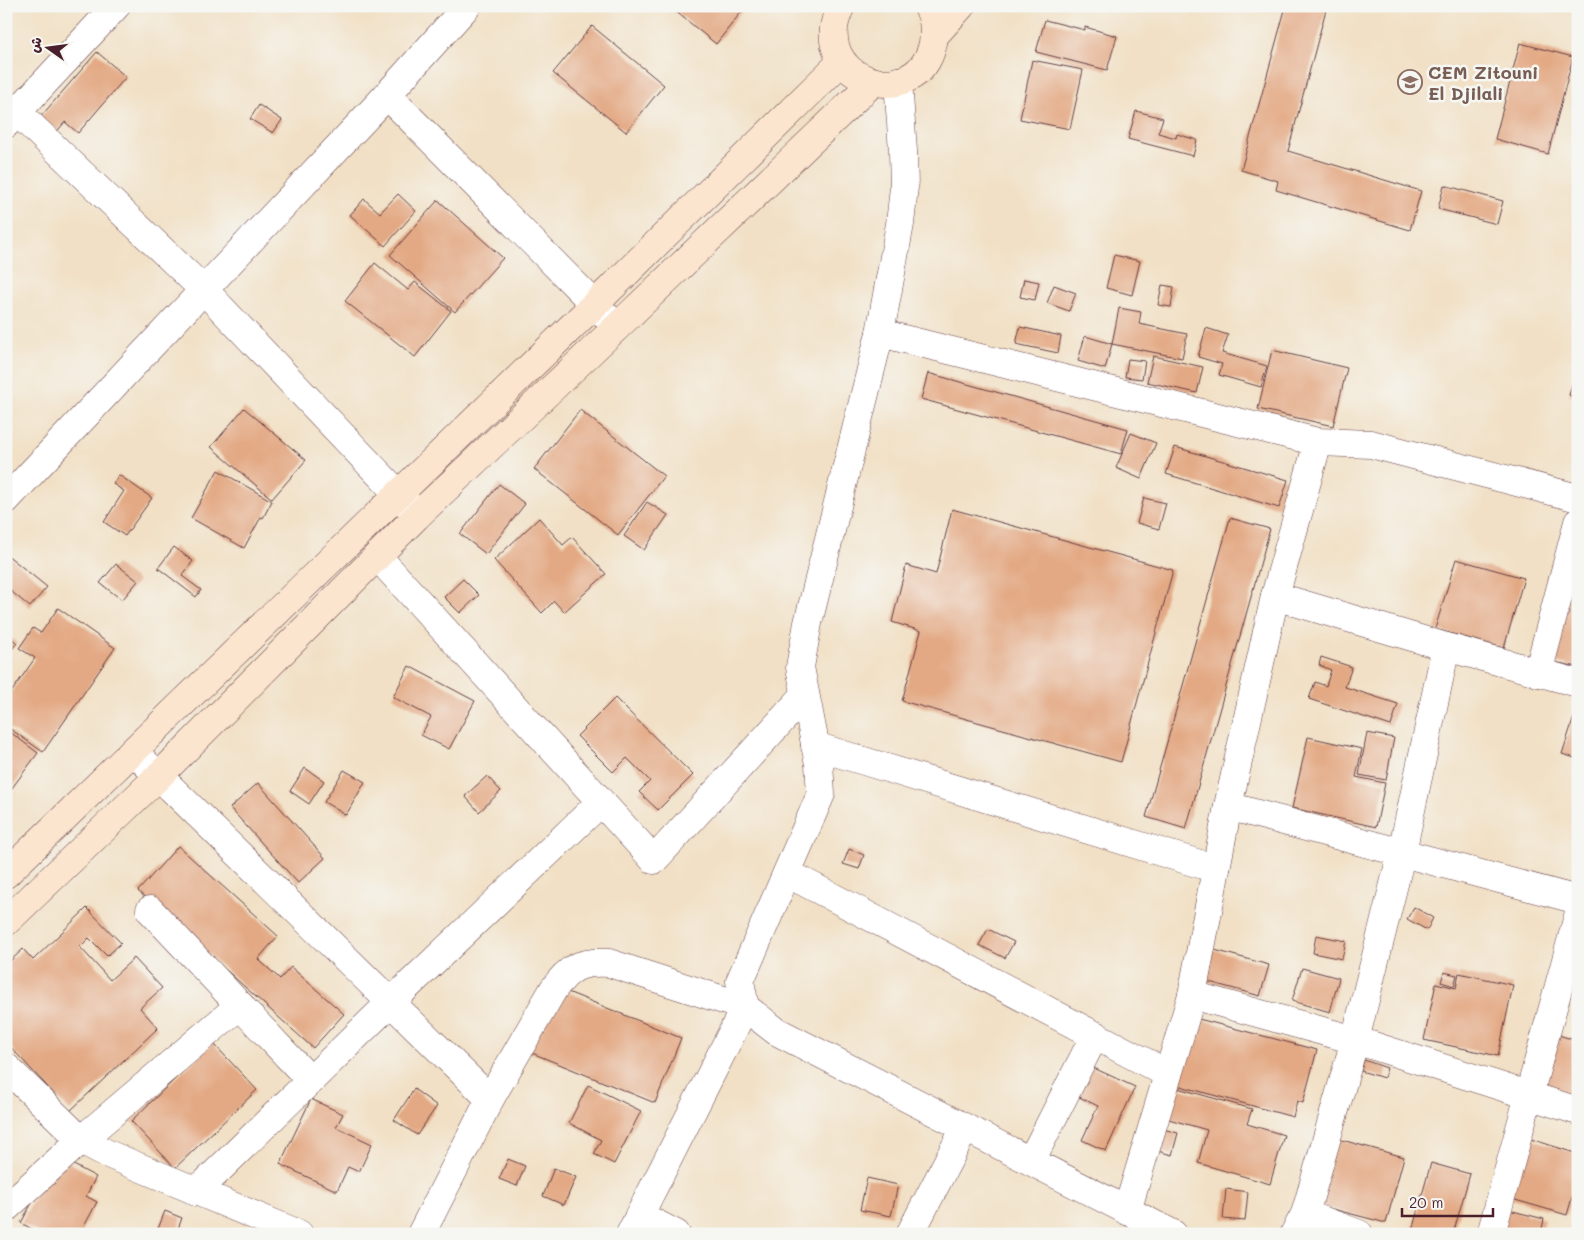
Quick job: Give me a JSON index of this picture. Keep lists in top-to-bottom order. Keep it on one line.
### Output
{"places":{"school or university":["CEM Zitouni El Djilali"]},"scale_bar":"20 m","north":"left"}
